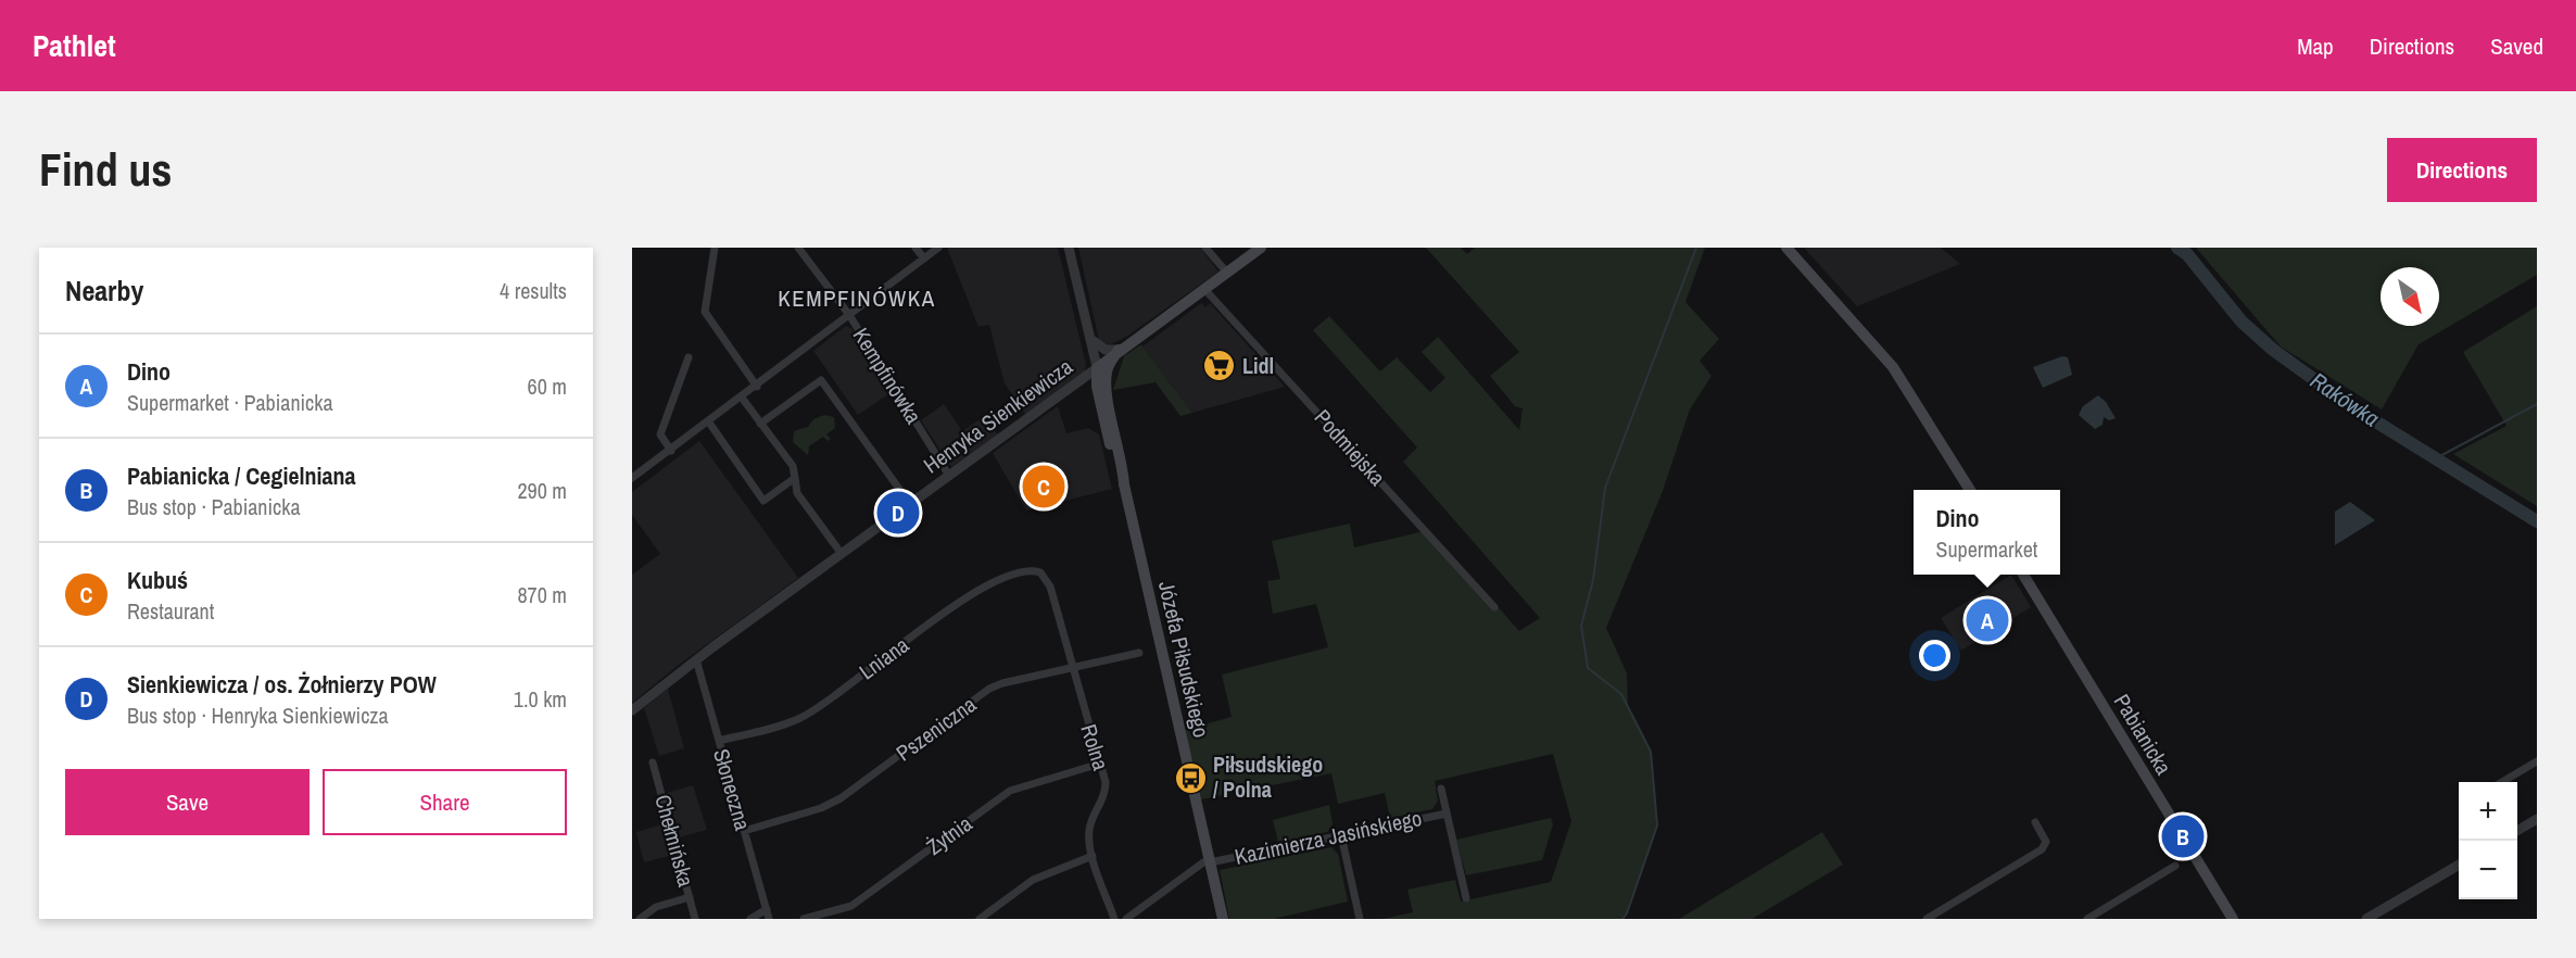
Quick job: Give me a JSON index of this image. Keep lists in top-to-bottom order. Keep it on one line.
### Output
{"streets":{"main road":["Henryka Sienkiewicza","Józefa Piłsudskiego","Pabianicka"],"street":["Kempfinówka","Podmiejska","Lniana","Pszeniczna","Rolna","Słoneczna","Żytnia","Kazimierza Jasińskiego","Chełmińska"]},"crossings":[["Kempfinówka","Henryka Sienkiewicza"],["Henryka Sienkiewicza","Podmiejska"],["Henryka Sienkiewicza","Józefa Piłsudskiego"],["Henryka Sienkiewicza","Słoneczna"],["Lniana","Rolna"],["Lniana","Słoneczna"],["Józefa Piłsudskiego","Kazimierza Jasińskiego"],["Pszeniczna","Rolna"],["Pszeniczna","Słoneczna"],["Rolna","Żytnia"]],"districts":["KEMPFINÓWKA"],"water":["Rakówka"],"places":{"supermarket":["Lidl"],"bus stop":["Piłsudskiego / Polna"]},"north":"bottom right","page":{"header":"Pathlet","nav":["Map","Directions","Saved"],"buttons":["Directions",["Save","Share"]],"title":"Find us","heading":["Nearby","4 results"],"list":[{"mark":"A","name":"Dino","note":"Supermarket · Pabianicka","value":"60 m"},{"mark":"B","name":"Pabianicka / Cegielniana","note":"Bus stop · Pabianicka","value":"290 m"},{"mark":"C","name":"Kubuś","note":"Restaurant","value":"870 m"},{"mark":"D","name":"Sienkiewicza / os. Żołnierzy POW","note":"Bus stop · Henryka Sienkiewicza","value":"1.0 km"}],"pins":["C","D","A","B"],"popup":["Dino","Supermarket"],"map_buttons":["+","−"]}}
